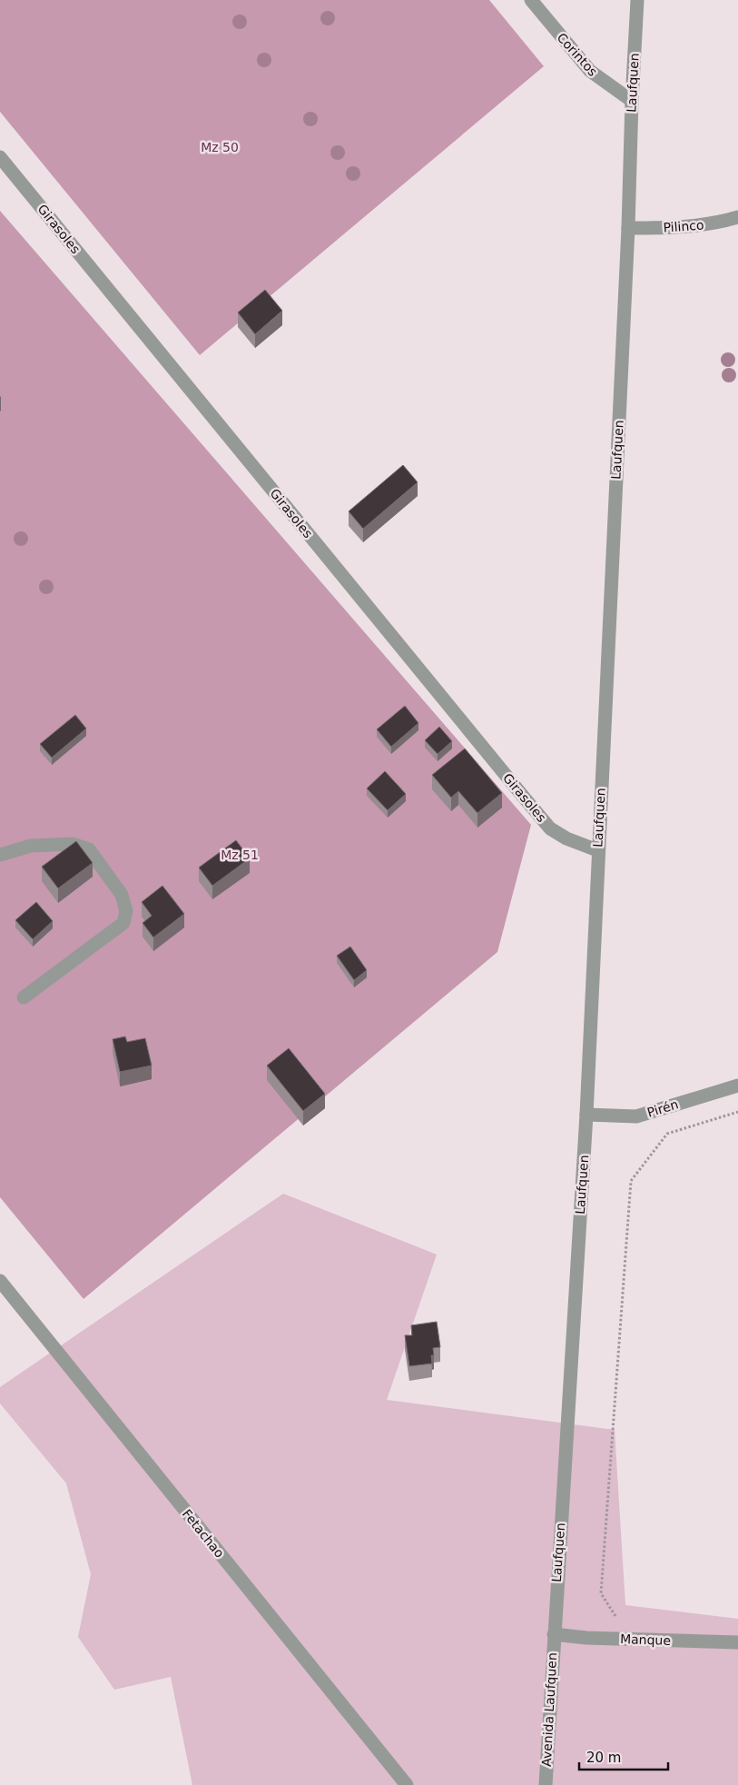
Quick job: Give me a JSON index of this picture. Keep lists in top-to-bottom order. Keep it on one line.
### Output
{"streets":{"street":["Corintos","Laufquen","Pilinco","Girasoles","Pirén","Fetachao","Manque","Avenida Laufquen"]},"crossings":[["Corintos","Laufquen"],["Laufquen","Pilinco"],["Laufquen","Girasoles"],["Laufquen","Pirén"],["Laufquen","Manque"],["Laufquen","Avenida Laufquen"],["Manque","Avenida Laufquen"]],"parks":["Mz 50","Mz 51"],"scale_bar":"20 m"}
